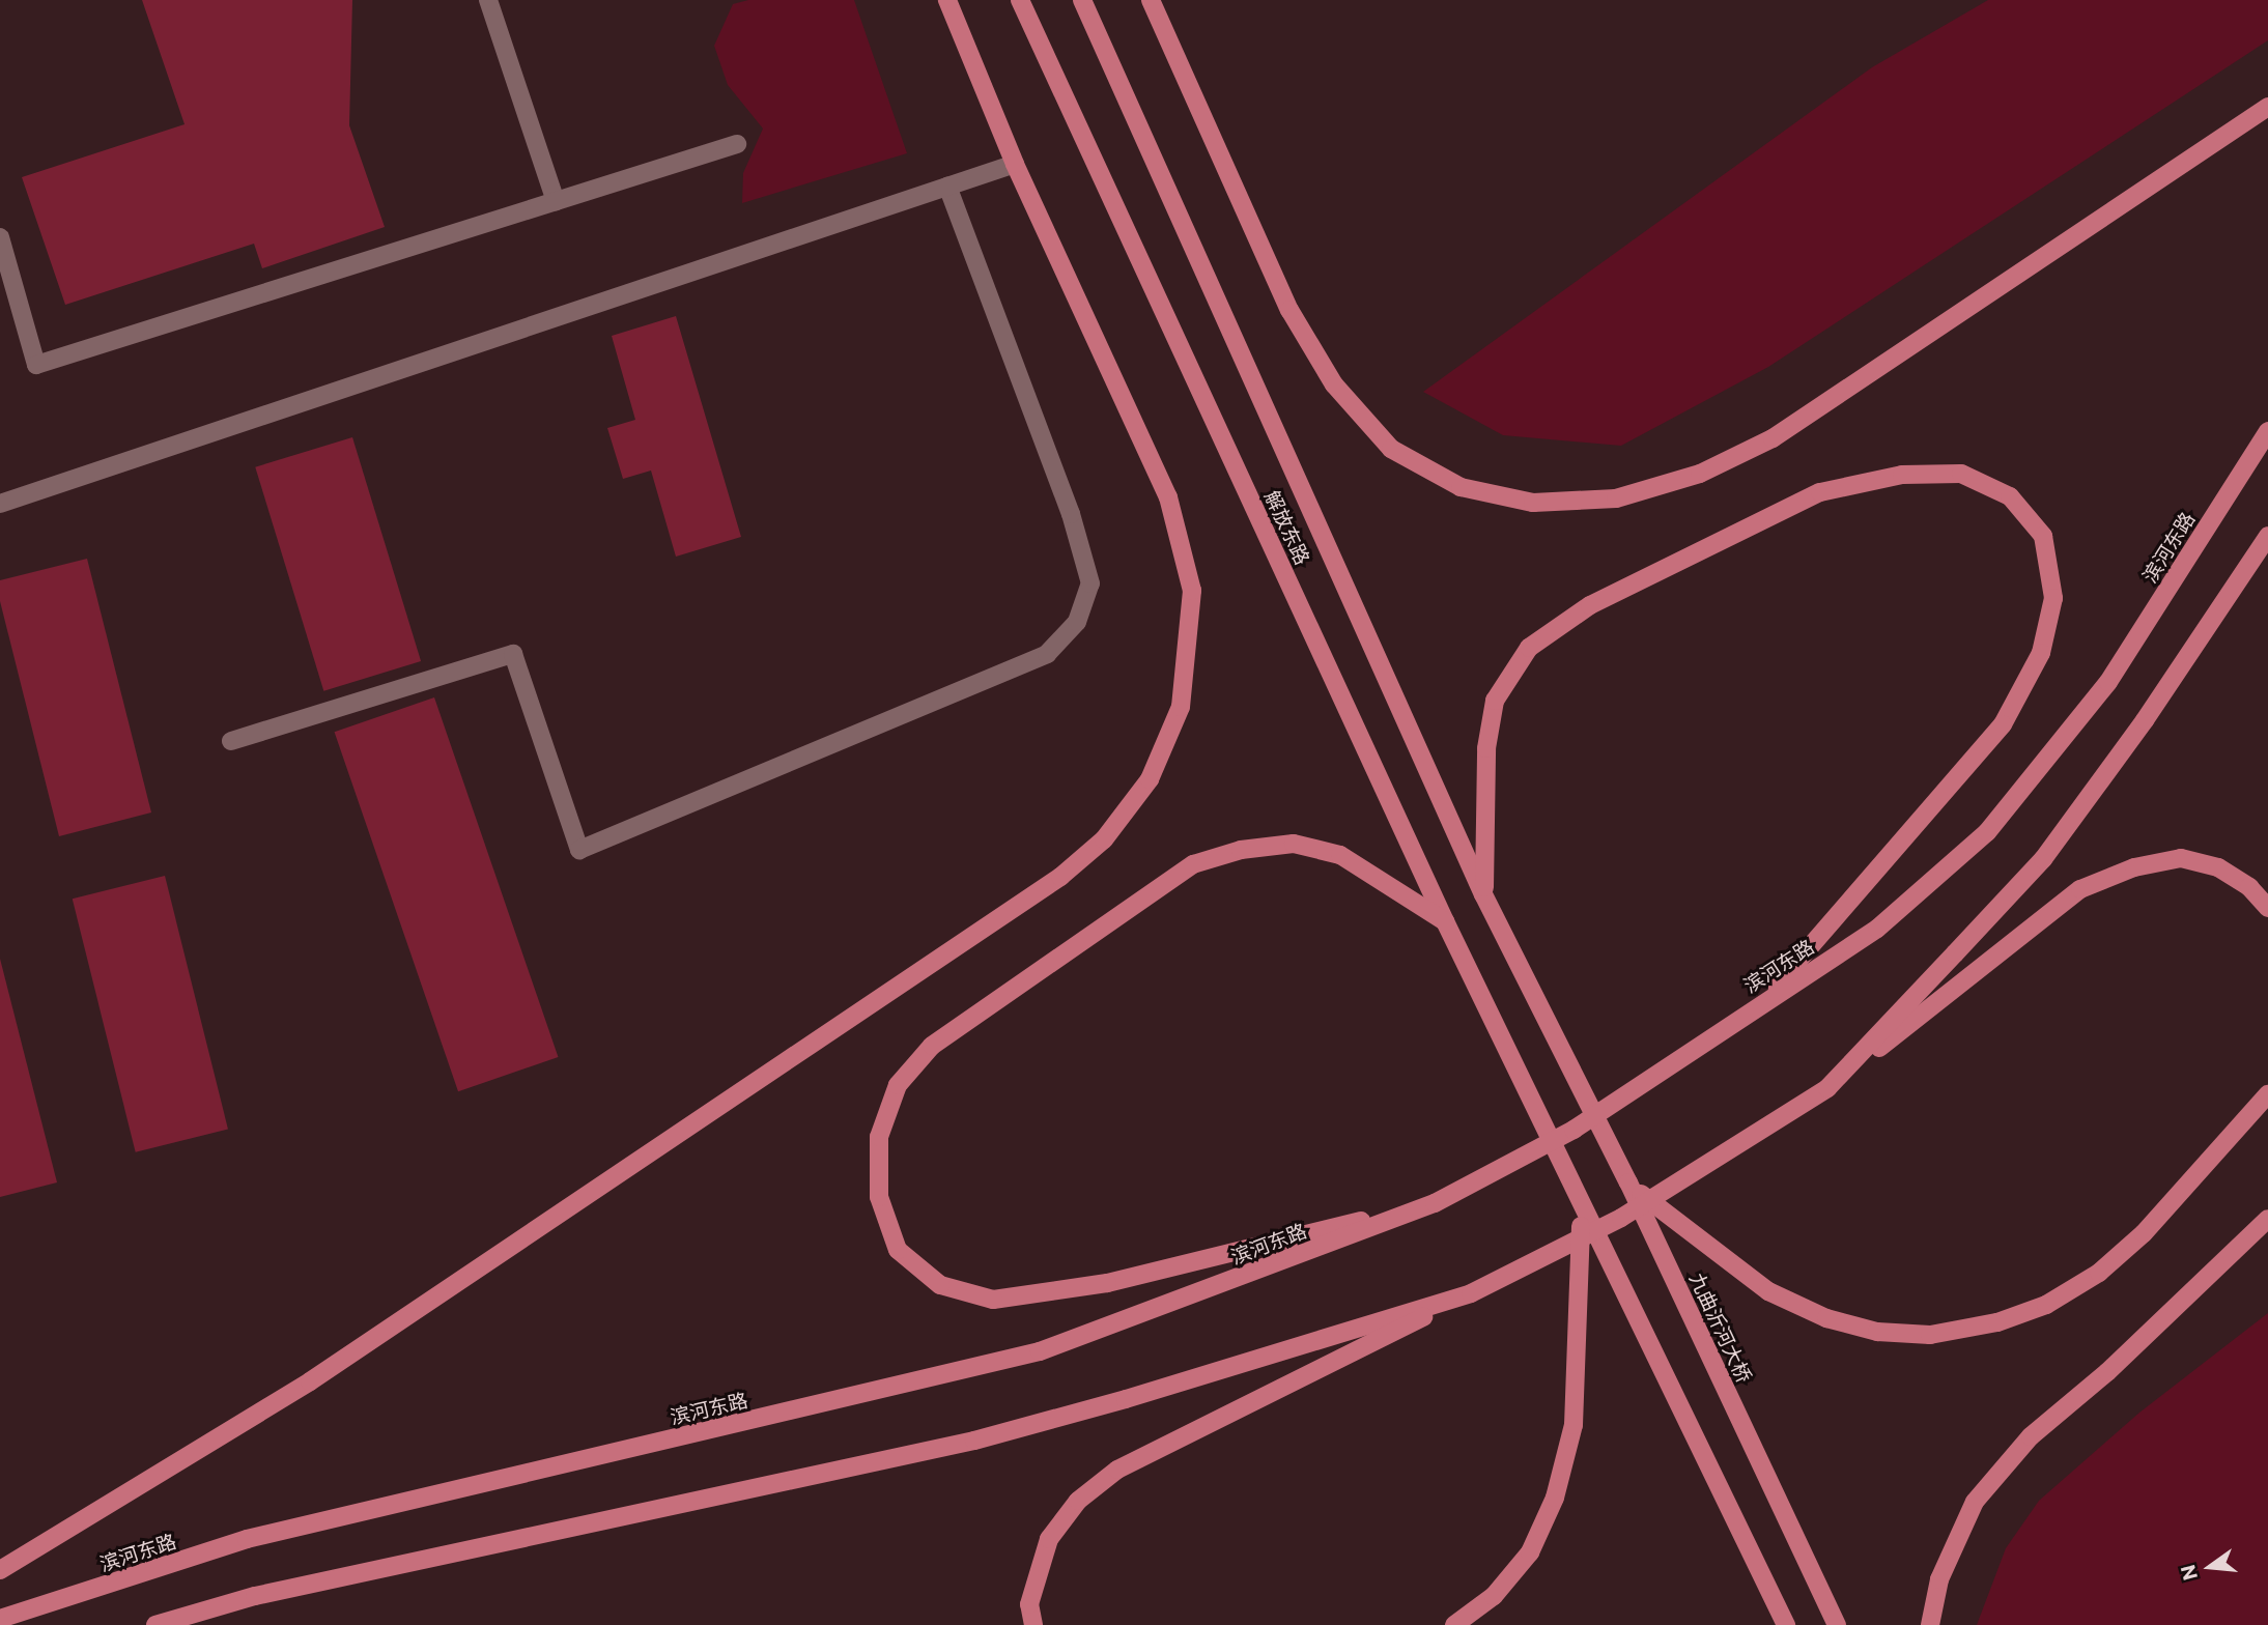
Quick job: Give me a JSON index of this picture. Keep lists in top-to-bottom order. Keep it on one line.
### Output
{"streets":{"main road":["解放东路","滨河东路","九曲沂河大桥"]},"crossings":[["解放东路","九曲沂河大桥"]],"north":"left"}
